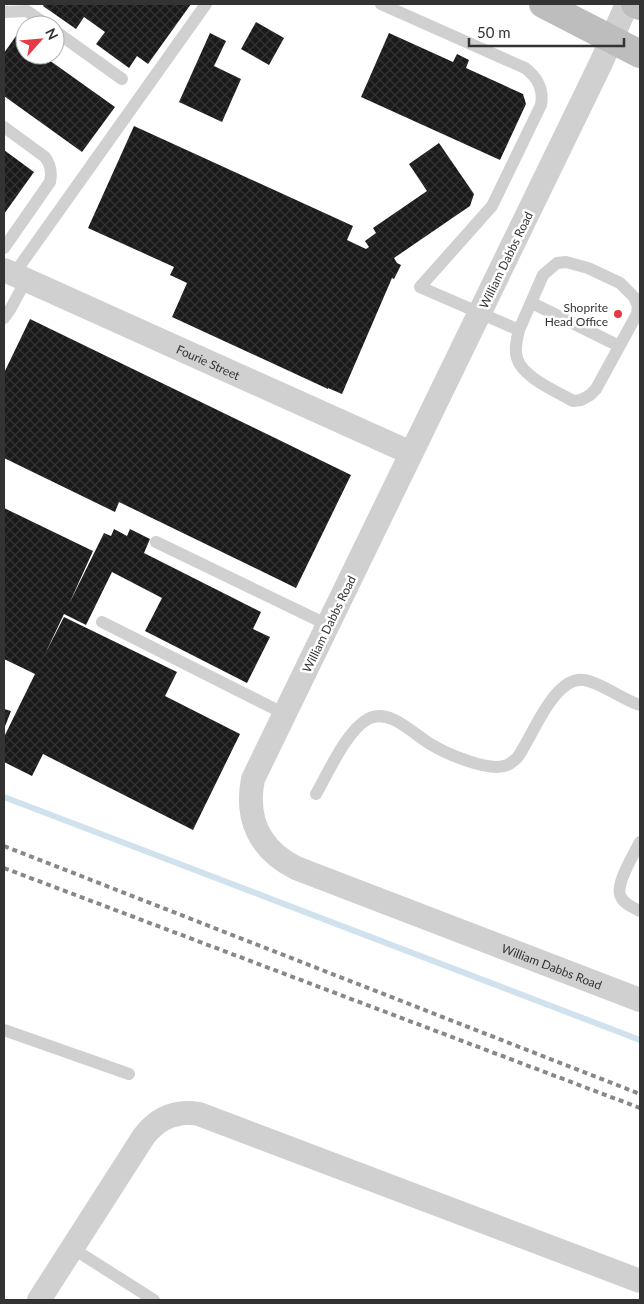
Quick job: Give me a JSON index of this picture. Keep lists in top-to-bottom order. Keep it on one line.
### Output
{"streets":{"street":["William Dabbs Road","Fourie Street"]},"crossings":[["William Dabbs Road","Fourie Street"]],"places":["Shoprite Head Office"],"scale_bar":"50 m","north":"top right"}
